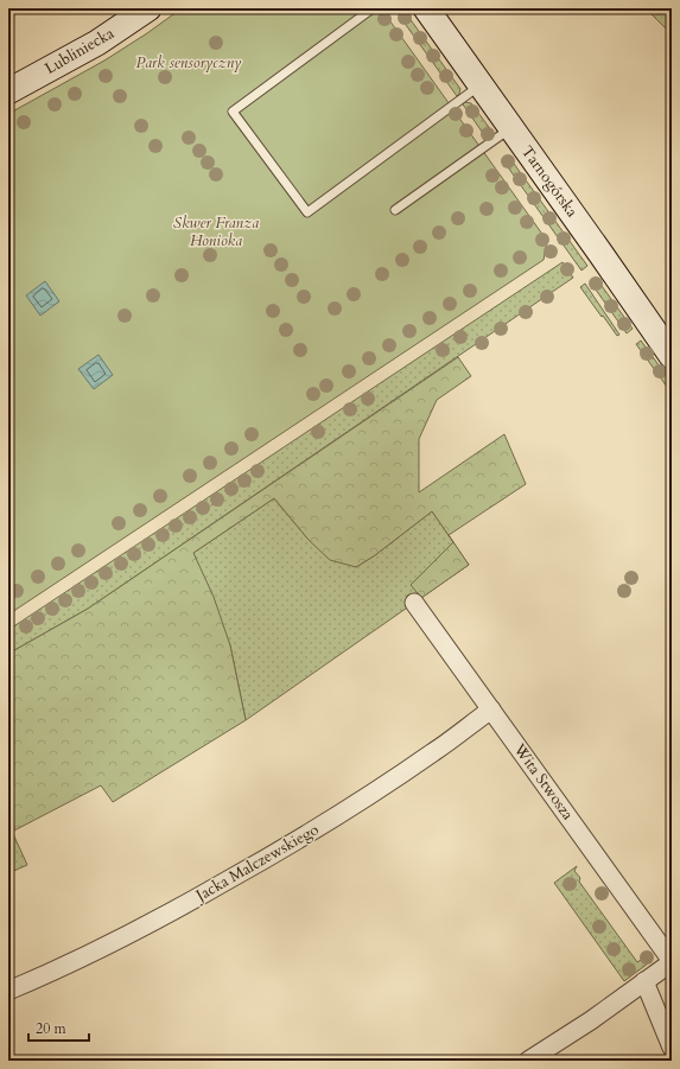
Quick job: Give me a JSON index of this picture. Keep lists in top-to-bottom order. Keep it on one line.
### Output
{"streets":{"main road":["Lubliniecka","Tarnogórska"],"street":["Wita Stwosza","Jacka Malczewskiego"]},"crossings":[["Wita Stwosza","Jacka Malczewskiego"]],"parks":["Park sensoryczny","Skwer Franza Honioka"],"scale_bar":"20 m"}
